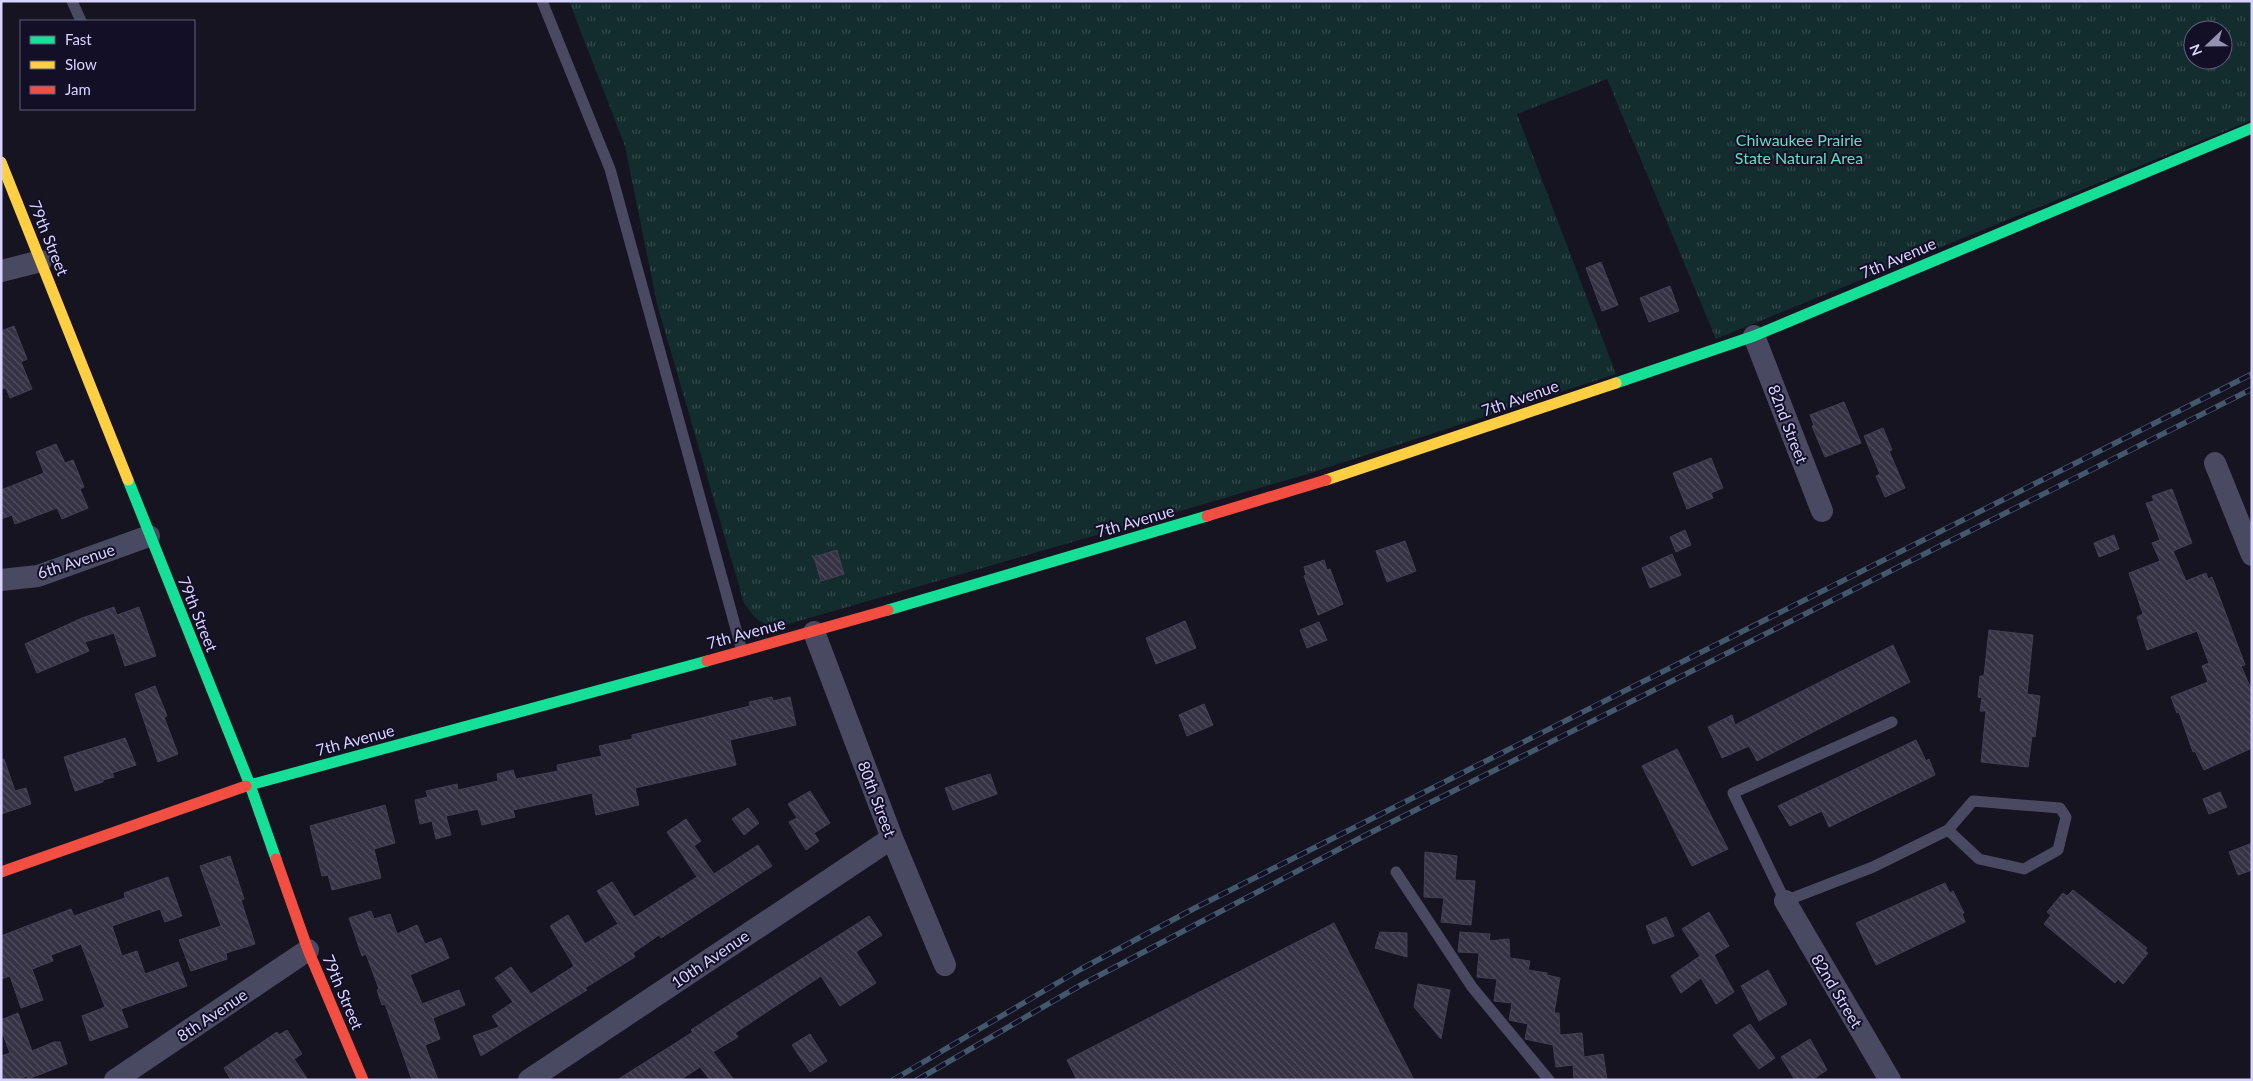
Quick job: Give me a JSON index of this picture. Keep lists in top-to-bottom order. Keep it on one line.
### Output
{"streets":{"street":["79th Street","7th Avenue","82nd Street","6th Avenue","80th Street","10th Avenue","8th Avenue"]},"crossings":[["79th Street","7th Avenue"],["79th Street","6th Avenue"],["79th Street","8th Avenue"],["7th Avenue","82nd Street"],["7th Avenue","80th Street"],["80th Street","10th Avenue"]],"parks":["Chiwaukee Prairie State Natural Area"],"legend":["Fast","Slow","Jam"],"north":"left"}
